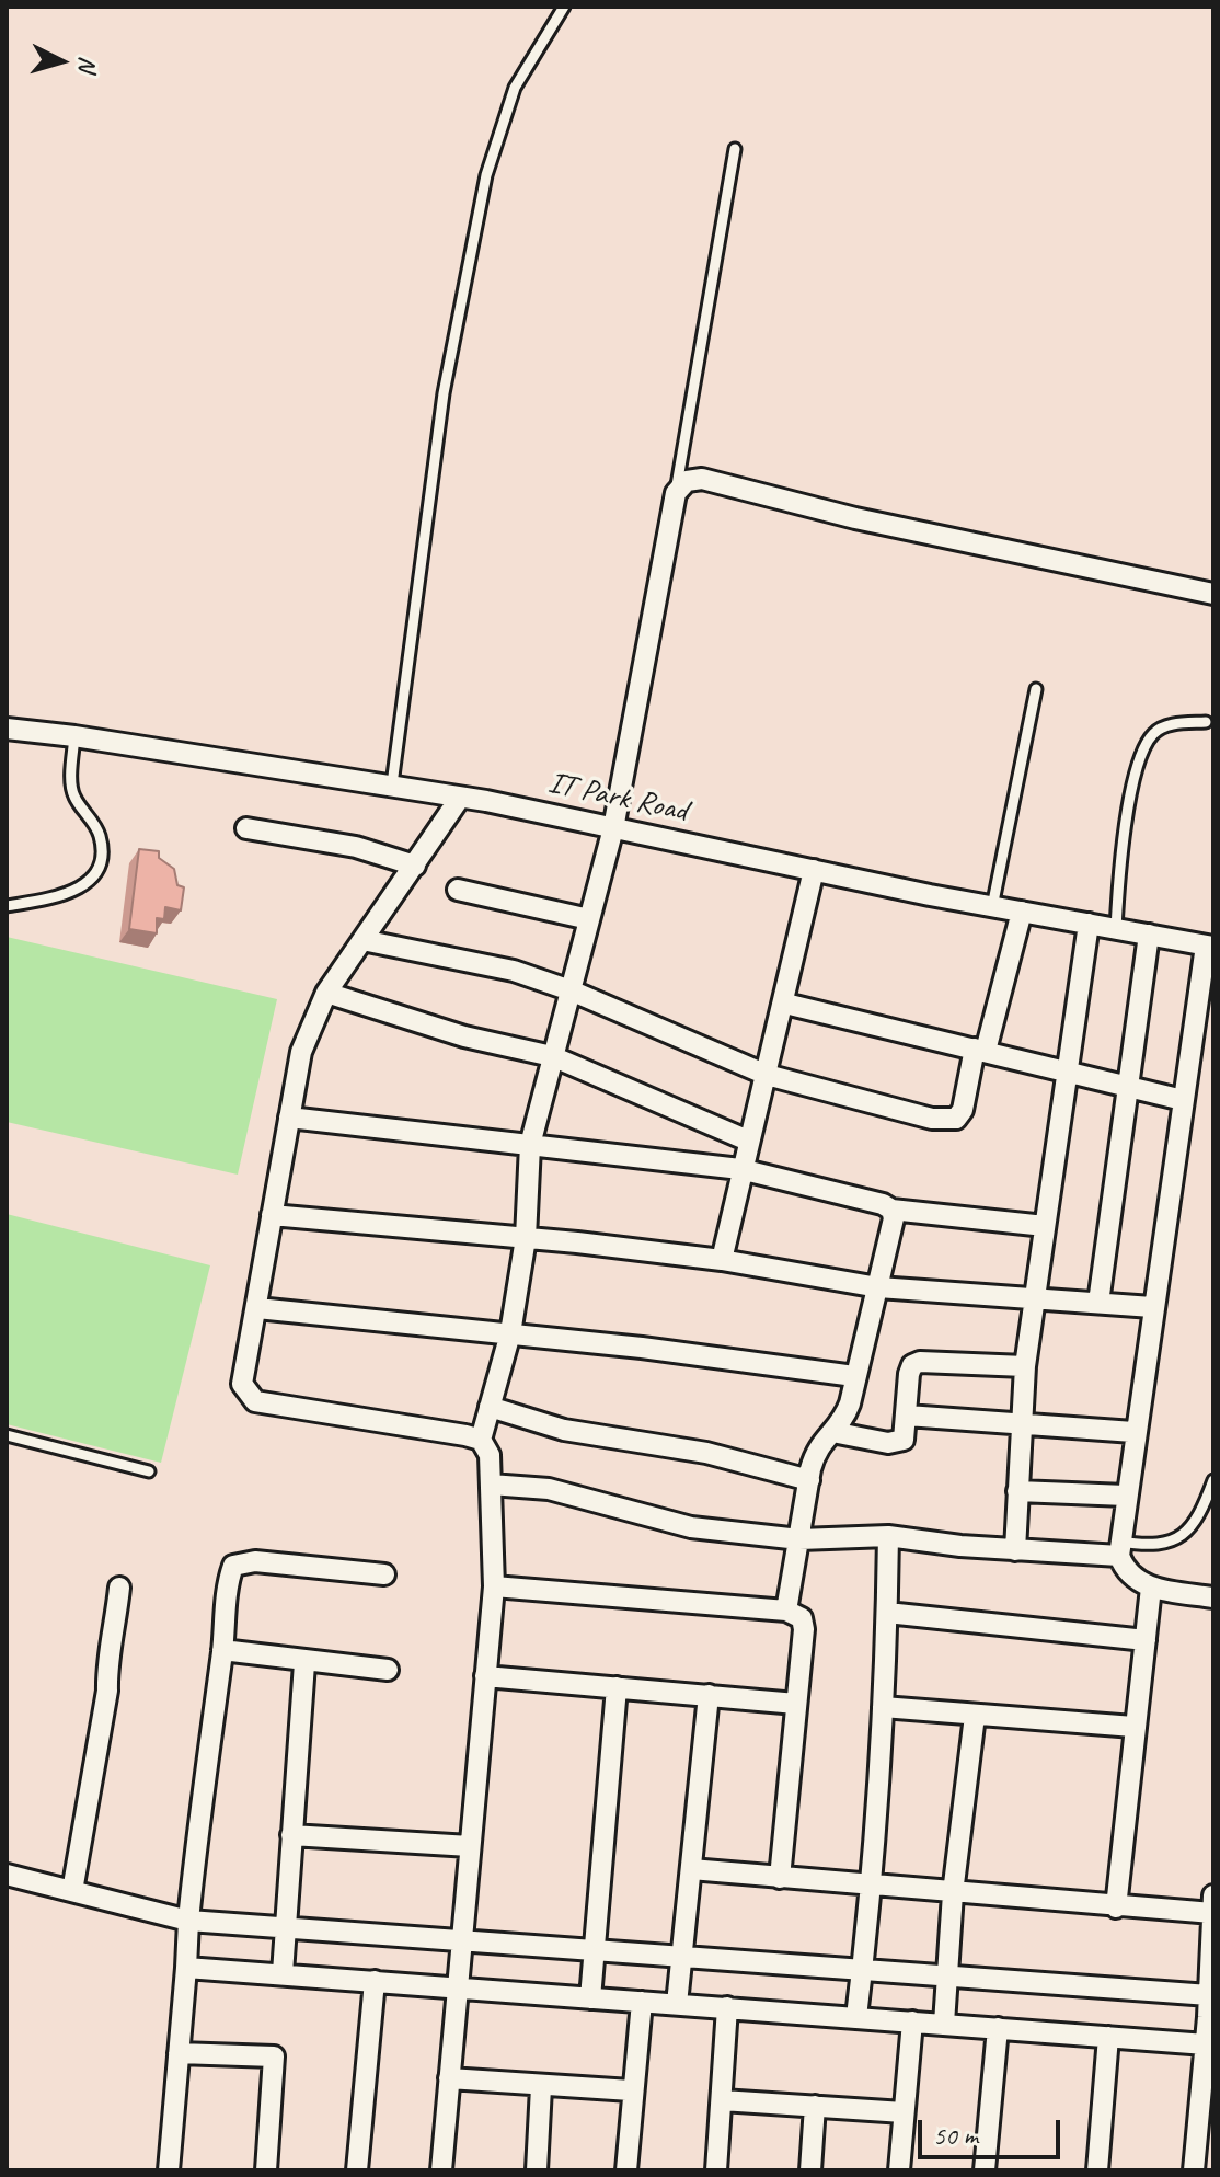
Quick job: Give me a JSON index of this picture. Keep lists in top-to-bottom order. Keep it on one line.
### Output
{"streets":{"street":["IT Park Road"]},"scale_bar":"50 m","north":"right"}
